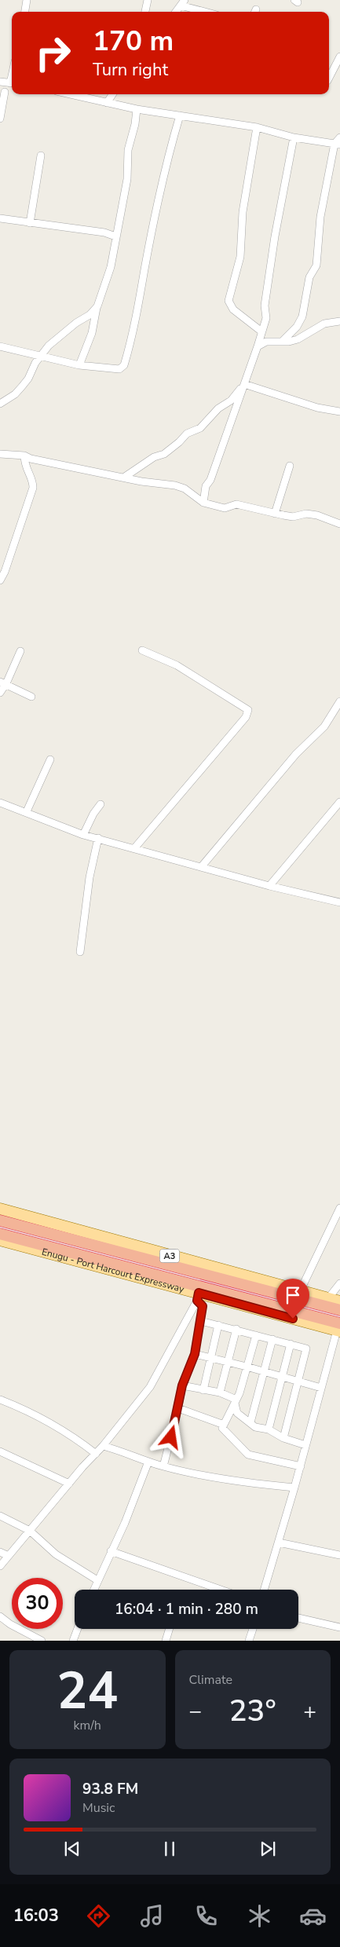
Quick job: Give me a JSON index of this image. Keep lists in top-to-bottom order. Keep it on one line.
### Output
{"streets":{"highway":["A3","Enugu - Port Harcourt Expressway"]},"page":{"turn":["170 m","Turn right"],"limit":"30","trip":"16:04 · 1 min · 280 m","tile":[["24","km/h"],"Climate"],"heat":["−","23°","+"],"song":["93.8 FM","Music"],"tabs":"16:03"}}
